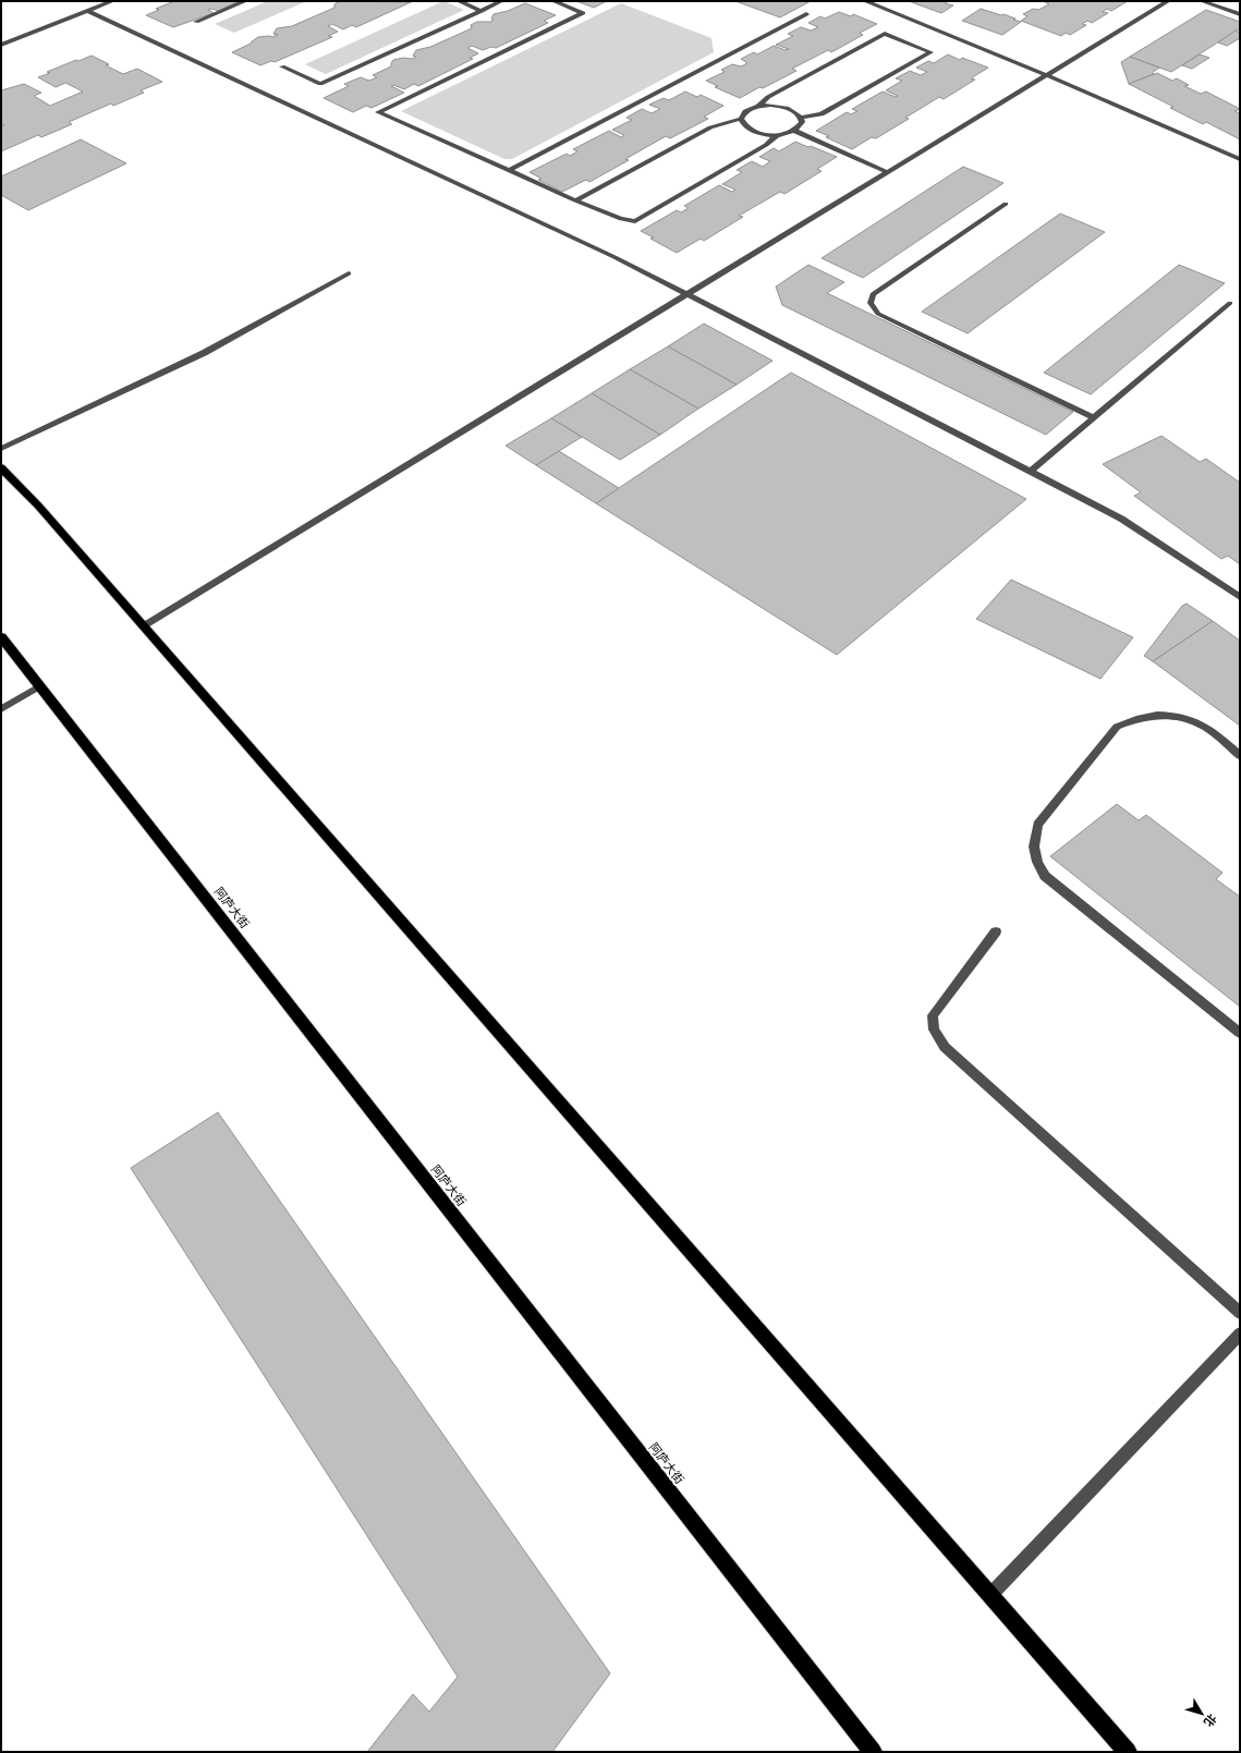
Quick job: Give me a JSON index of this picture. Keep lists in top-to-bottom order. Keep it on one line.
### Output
{"streets":{"highway":["阿庐大街"]},"north":"bottom right"}
